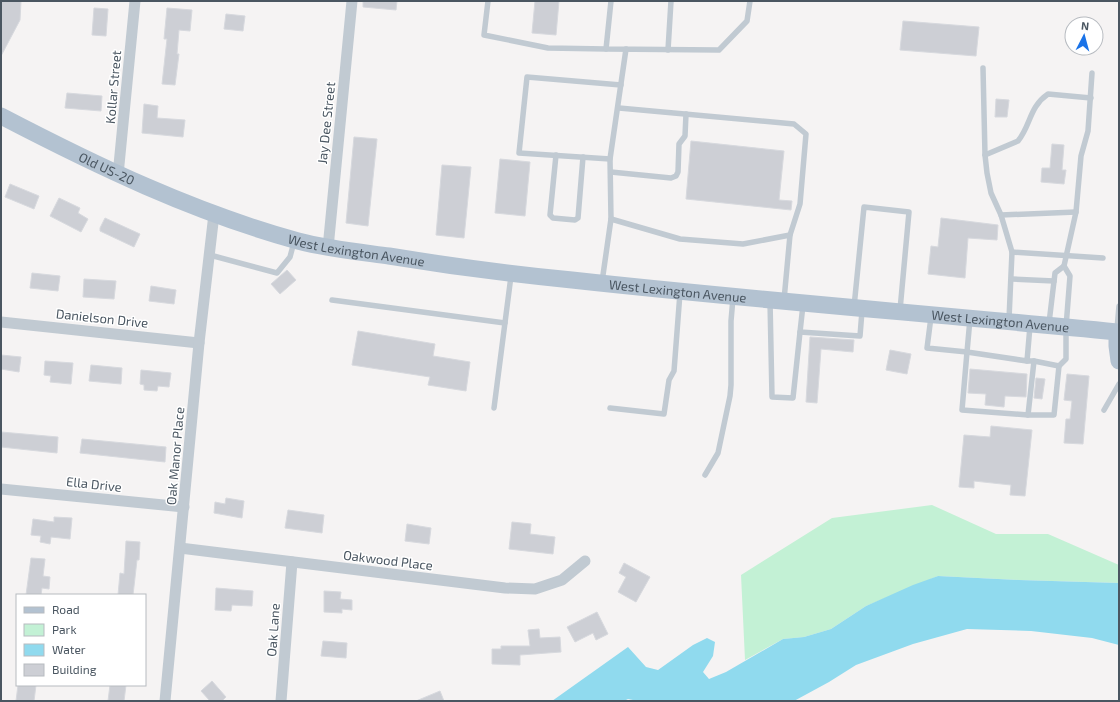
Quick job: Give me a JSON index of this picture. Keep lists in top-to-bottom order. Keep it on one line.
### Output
{"streets":{"main road":["Old US-20","West Lexington Avenue"],"street":["Kollar Street","Jay Dee Street","Danielson Drive","Oak Manor Place","Ella Drive","Oakwood Place","Oak Lane"]},"crossings":[["Kollar Street","Old US-20"],["Jay Dee Street","West Lexington Avenue"],["Old US-20","West Lexington Avenue"],["Old US-20","Oak Manor Place"],["West Lexington Avenue","Oak Manor Place"],["Danielson Drive","Oak Manor Place"],["Oak Manor Place","Ella Drive"],["Oak Manor Place","Oakwood Place"],["Oakwood Place","Oak Lane"]],"legend":["Road","Park","Water","Building"],"north":"top"}
